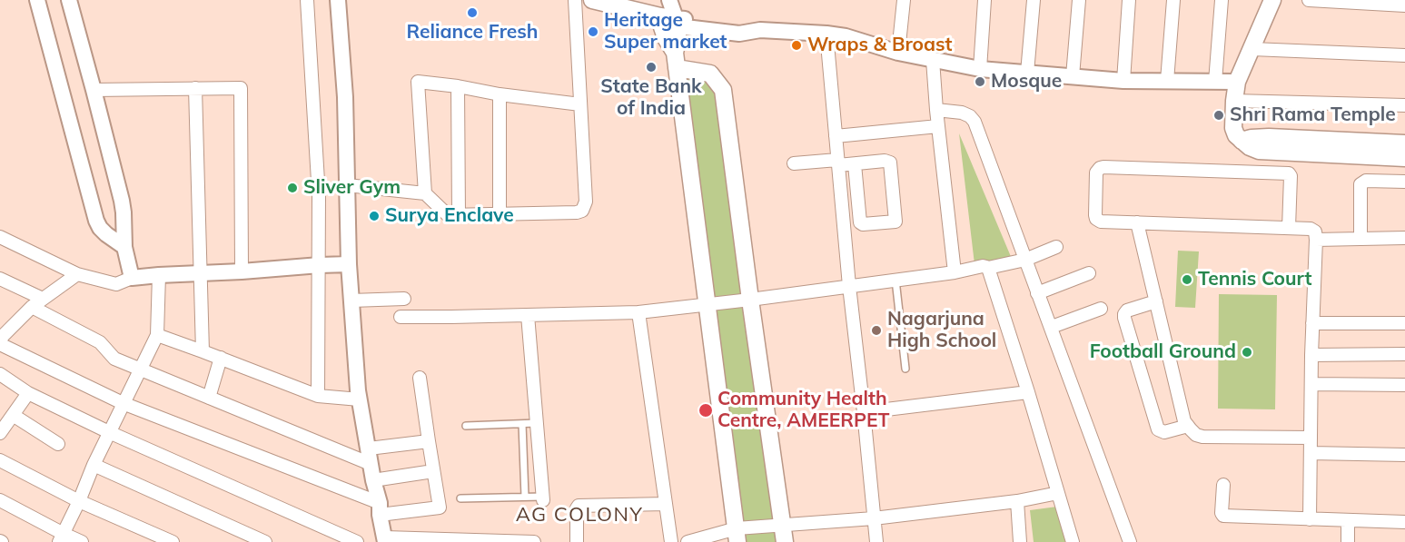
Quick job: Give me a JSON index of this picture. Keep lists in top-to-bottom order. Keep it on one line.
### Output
{"districts":["AG COLONY"],"places":["Reliance Fresh","Heritage Super market","Wraps & Broast","State Bank of India","Mosque","Shri Rama Temple","Sliver Gym","Surya Enclave","Tennis Court","Nagarjuna High School","Football Ground","Community Health Centre, AMEERPET"]}
